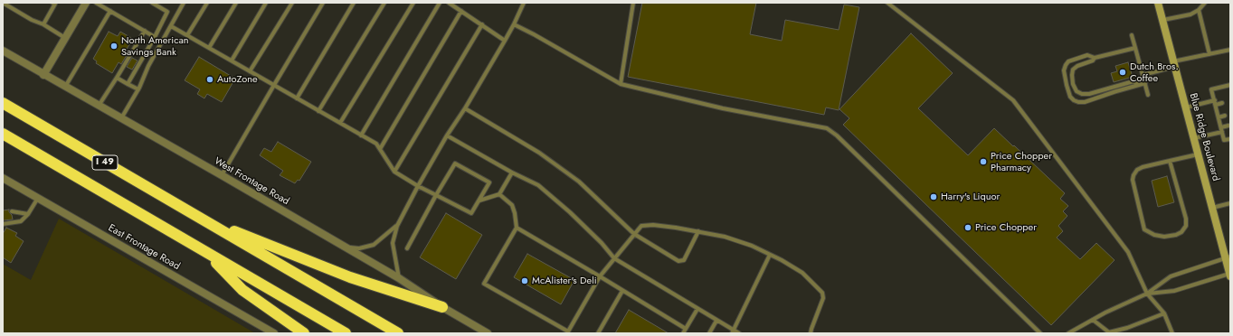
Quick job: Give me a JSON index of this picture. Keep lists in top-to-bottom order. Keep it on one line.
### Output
{"streets":{"highway":["I 49"],"main road":["Blue Ridge Boulevard"],"street":["West Frontage Road","East Frontage Road"]},"places":["North American Savings Bank","Dutch Bros. Coffee","AutoZone","Price Chopper Pharmacy","Harry's Liquor","Price Chopper","McAlister's Deli"]}
